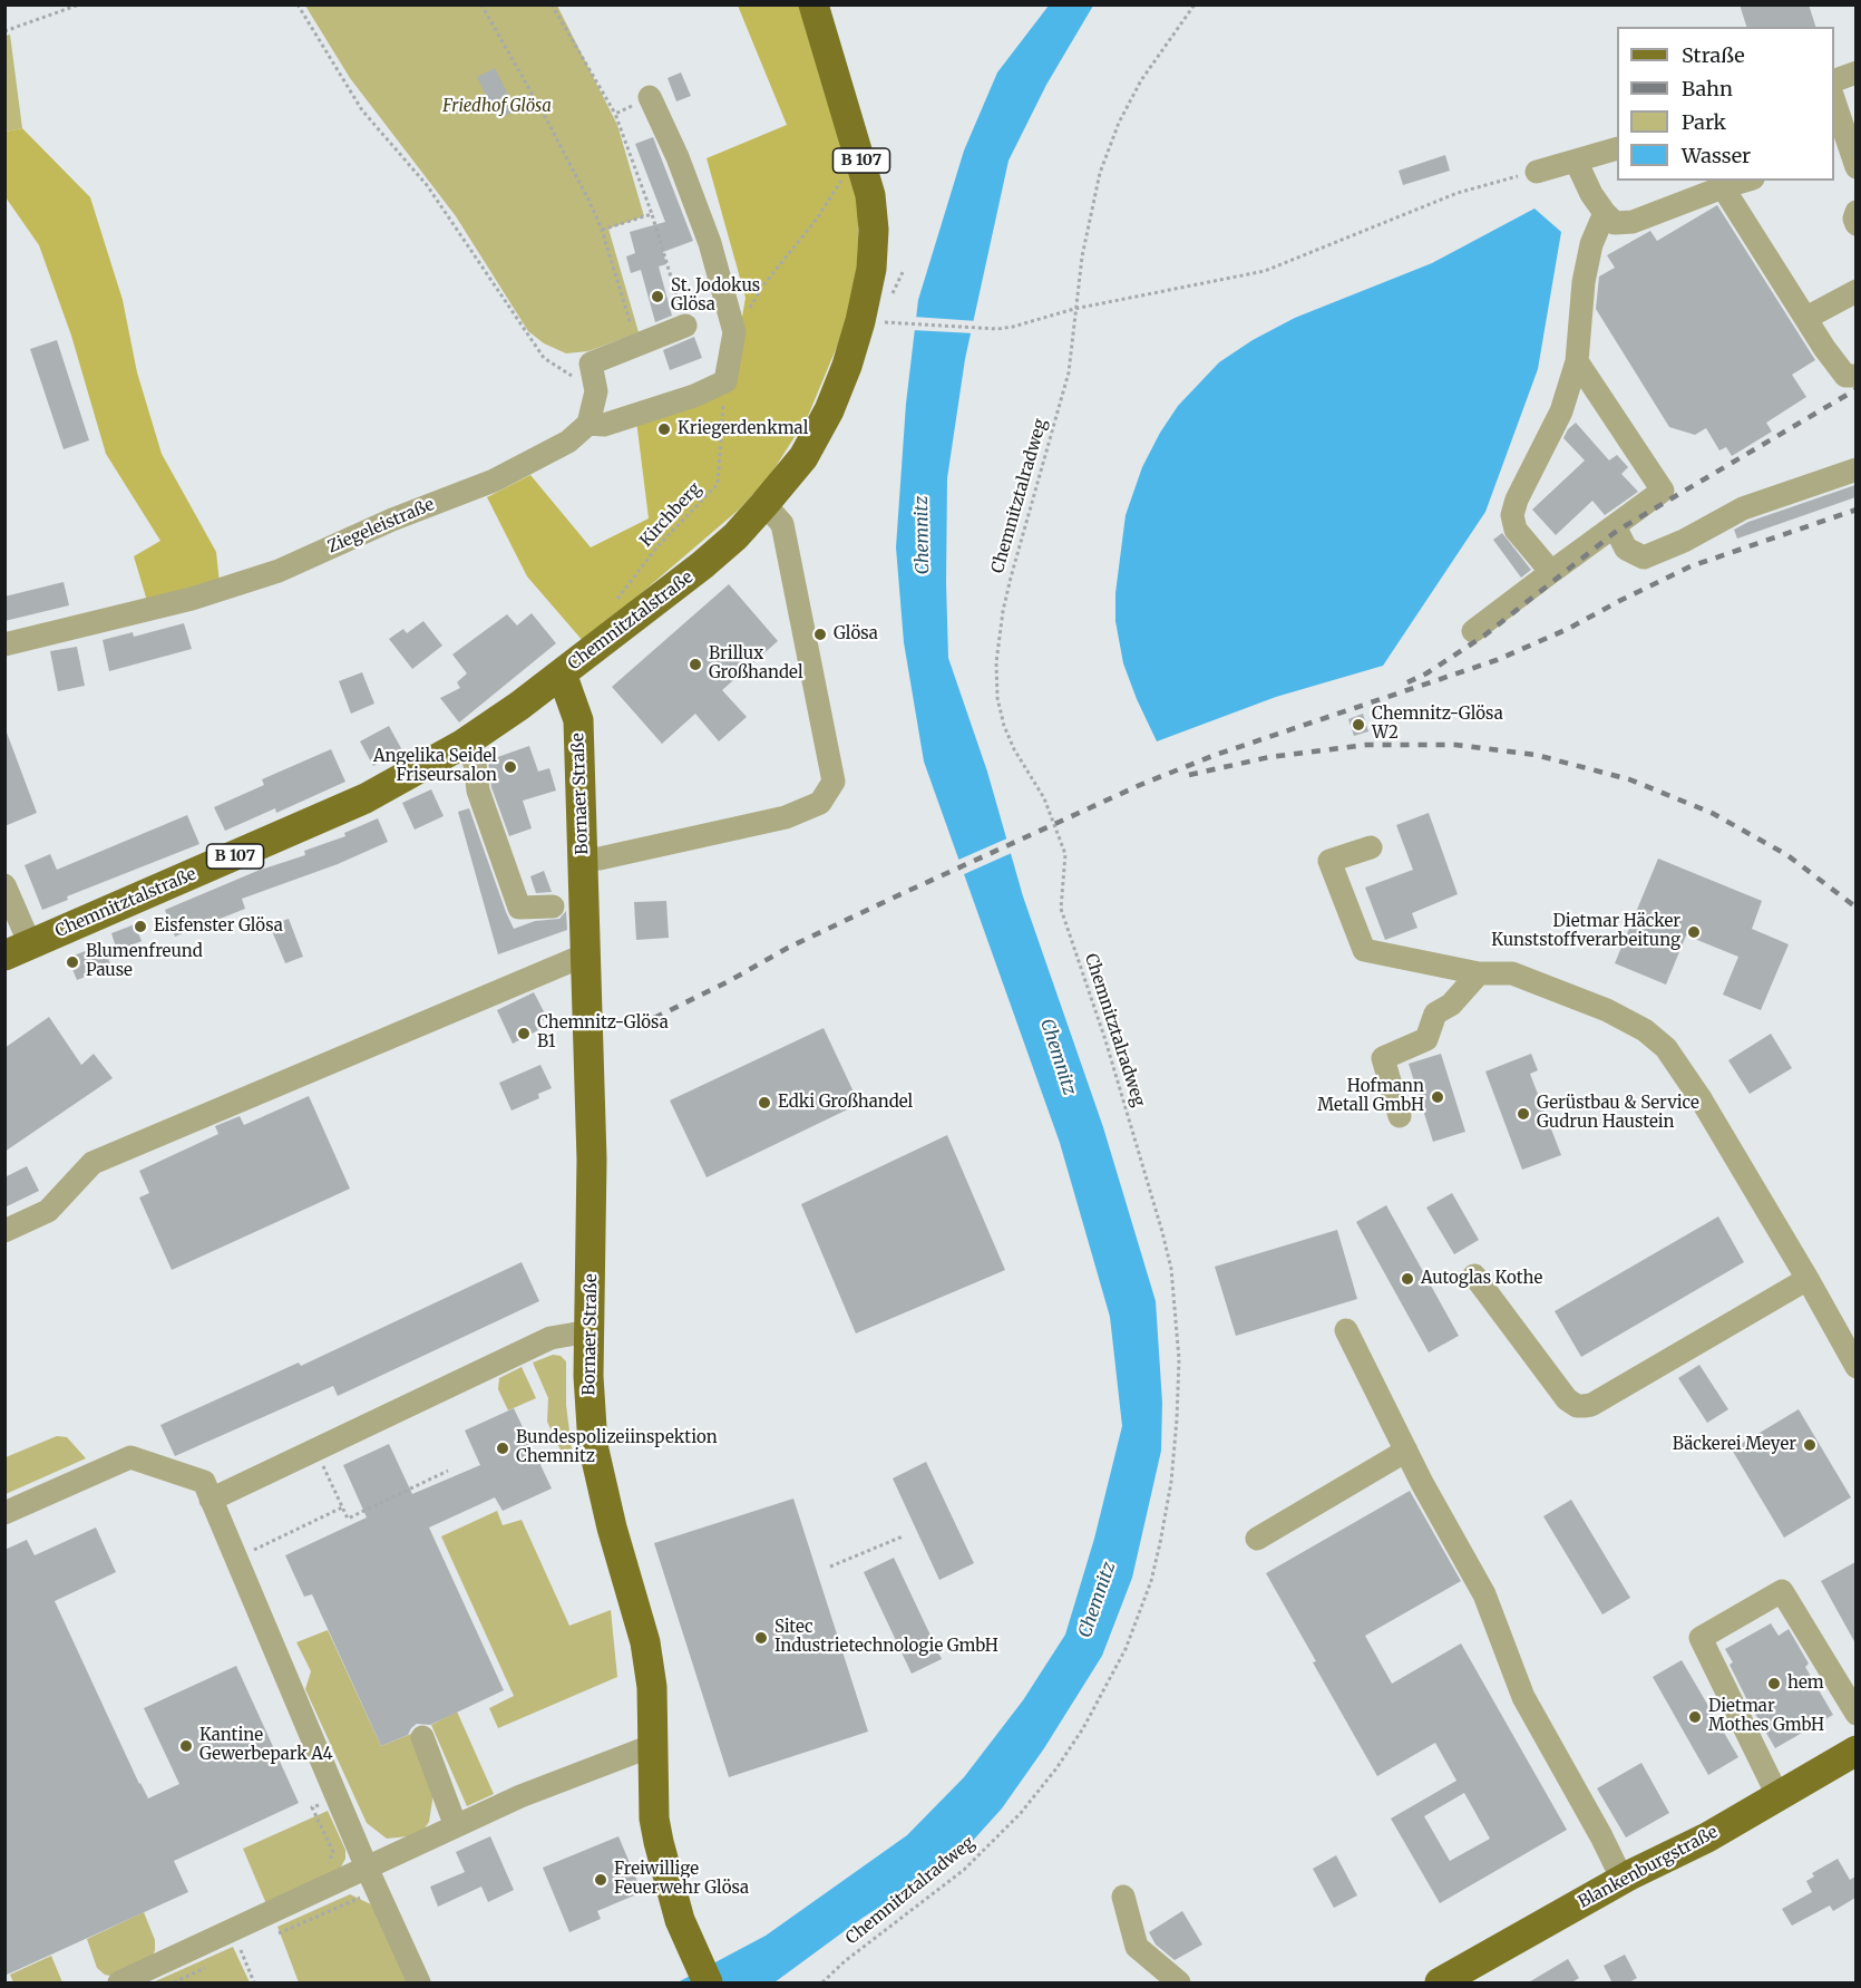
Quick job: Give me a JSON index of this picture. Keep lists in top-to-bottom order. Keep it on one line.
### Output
{"streets":{"main road":["B 107","Chemnitztalstraße","Bornaer Straße","Blankenburgstraße"],"street":["Ziegeleistraße"],"path":["Chemnitztalradweg","Kirchberg"]},"crossings":[["Chemnitztalstraße","Bornaer Straße"]],"water":["Chemnitz"],"parks":["Friedhof Glösa"],"places":["St. Jodokus Glösa","Kriegerdenkmal","Glösa","Brillux Großhandel","Chemnitz-Glösa W2","Angelika Seidel Friseursalon","Eisfenster Glösa","Dietmar Häcker Kunststoffverarbeitung","Blumenfreund Pause","Chemnitz-Glösa B1","Hofmann Metall GmbH","Edki Großhandel","Gerüstbau & Service Gudrun Haustein","Autoglas Kothe","Bäckerei Meyer","Bundespolizeiinspektion Chemnitz","Sitec Industrietechnologie GmbH","hem","Dietmar Mothes GmbH","Kantine Gewerbepark A4","Freiwillige Feuerwehr Glösa"],"legend":["Straße","Bahn","Park","Wasser"]}
